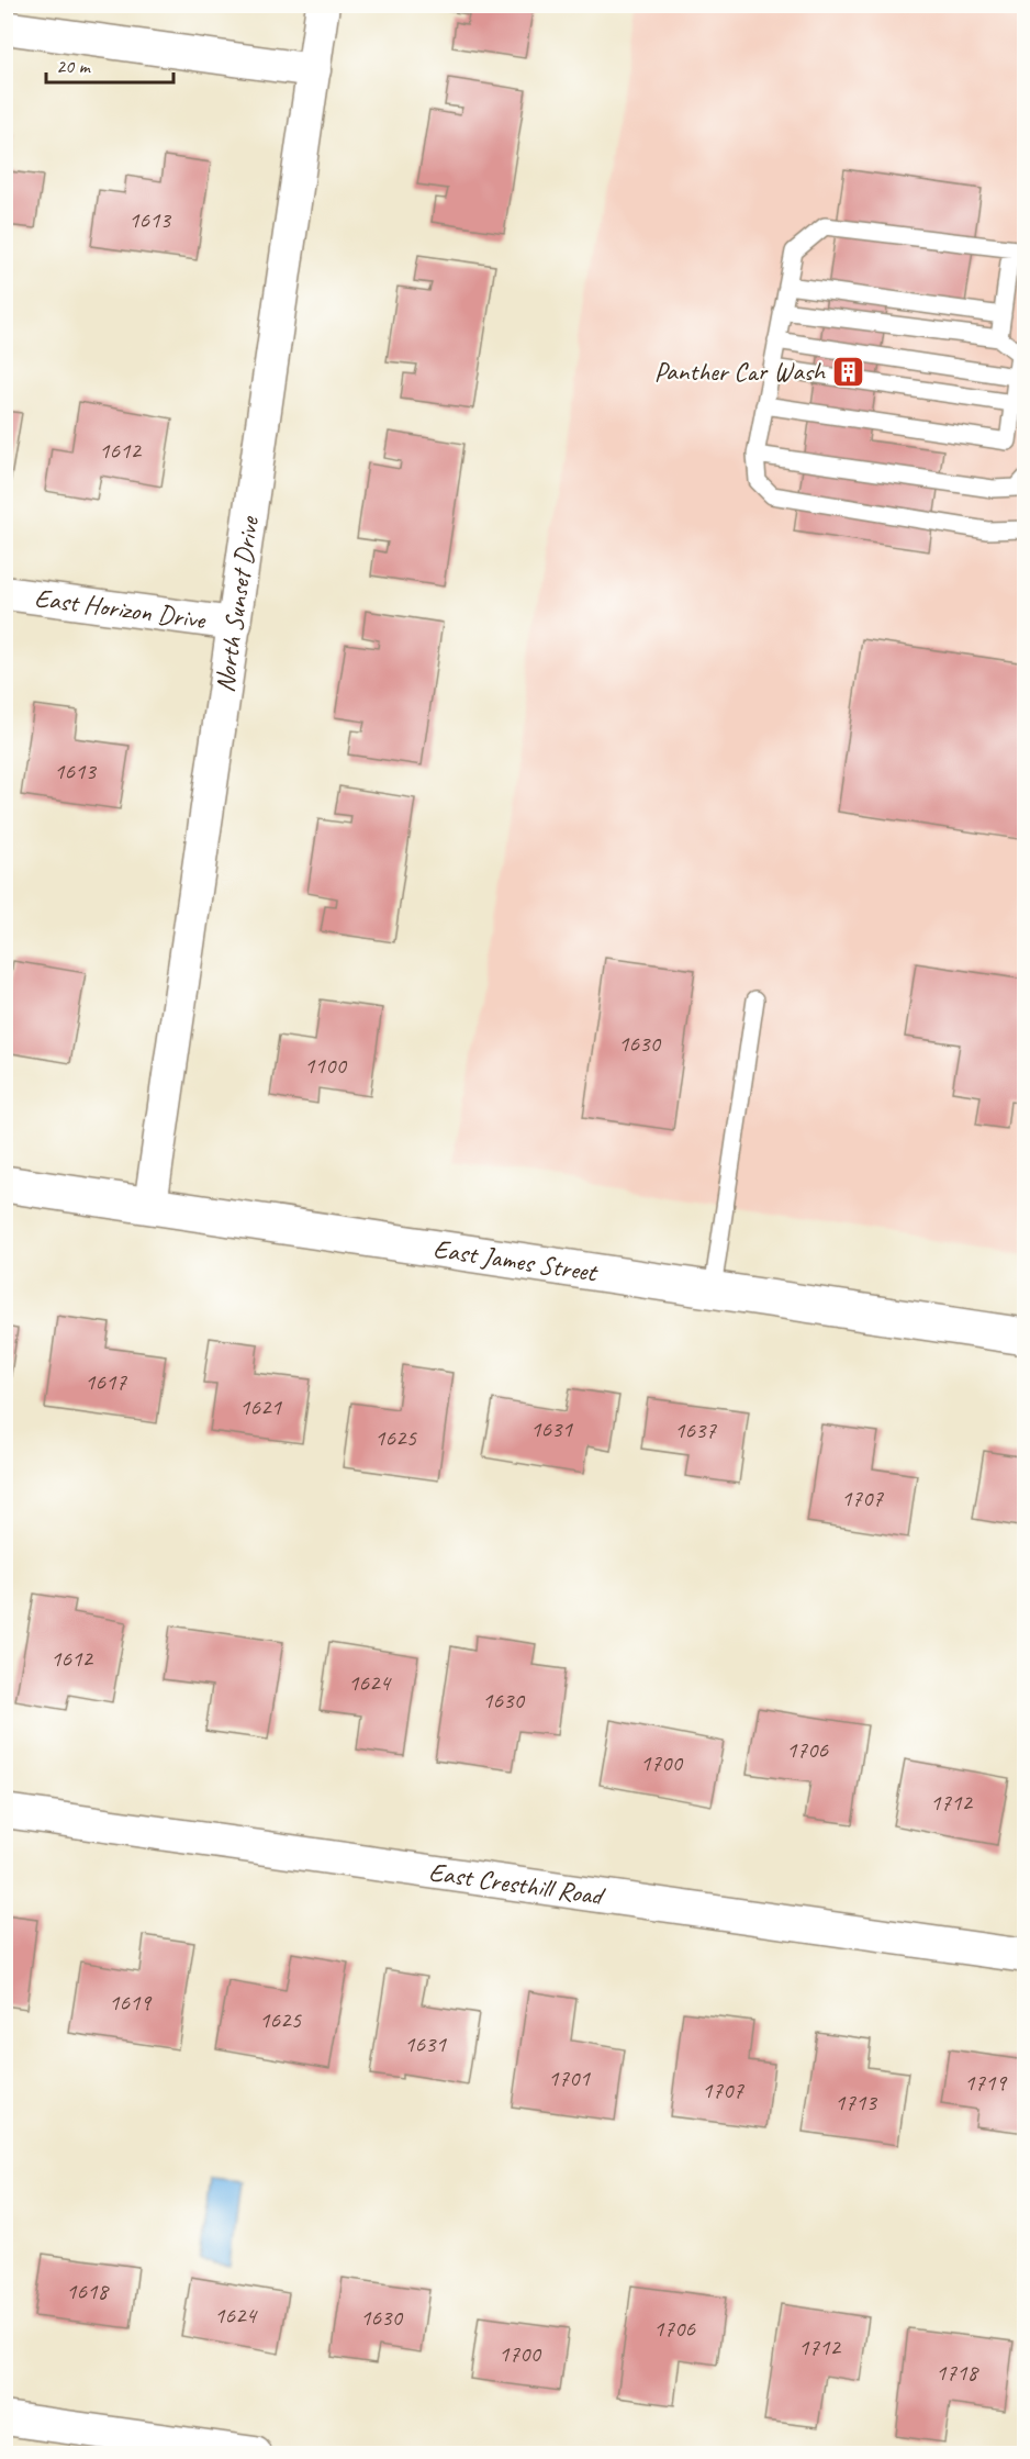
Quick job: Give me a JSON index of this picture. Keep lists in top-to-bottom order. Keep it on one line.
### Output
{"streets":{"street":["North Sunset Drive","East Horizon Drive","East James Street","East Cresthill Road"]},"crossings":[["North Sunset Drive","East Horizon Drive"],["North Sunset Drive","East James Street"]],"places":{"building":["Panther Car Wash"]},"house_numbers":["1613","1612","1613","1630","1100","1617","1621","1631","1637","1625","1707","1612","1624","1630","1706","1700","1712","1619","1625","1631","1701","1719","1707","1713","1618","1624","1630","1706","1712","1700","1718"],"scale_bar":"20 m"}
